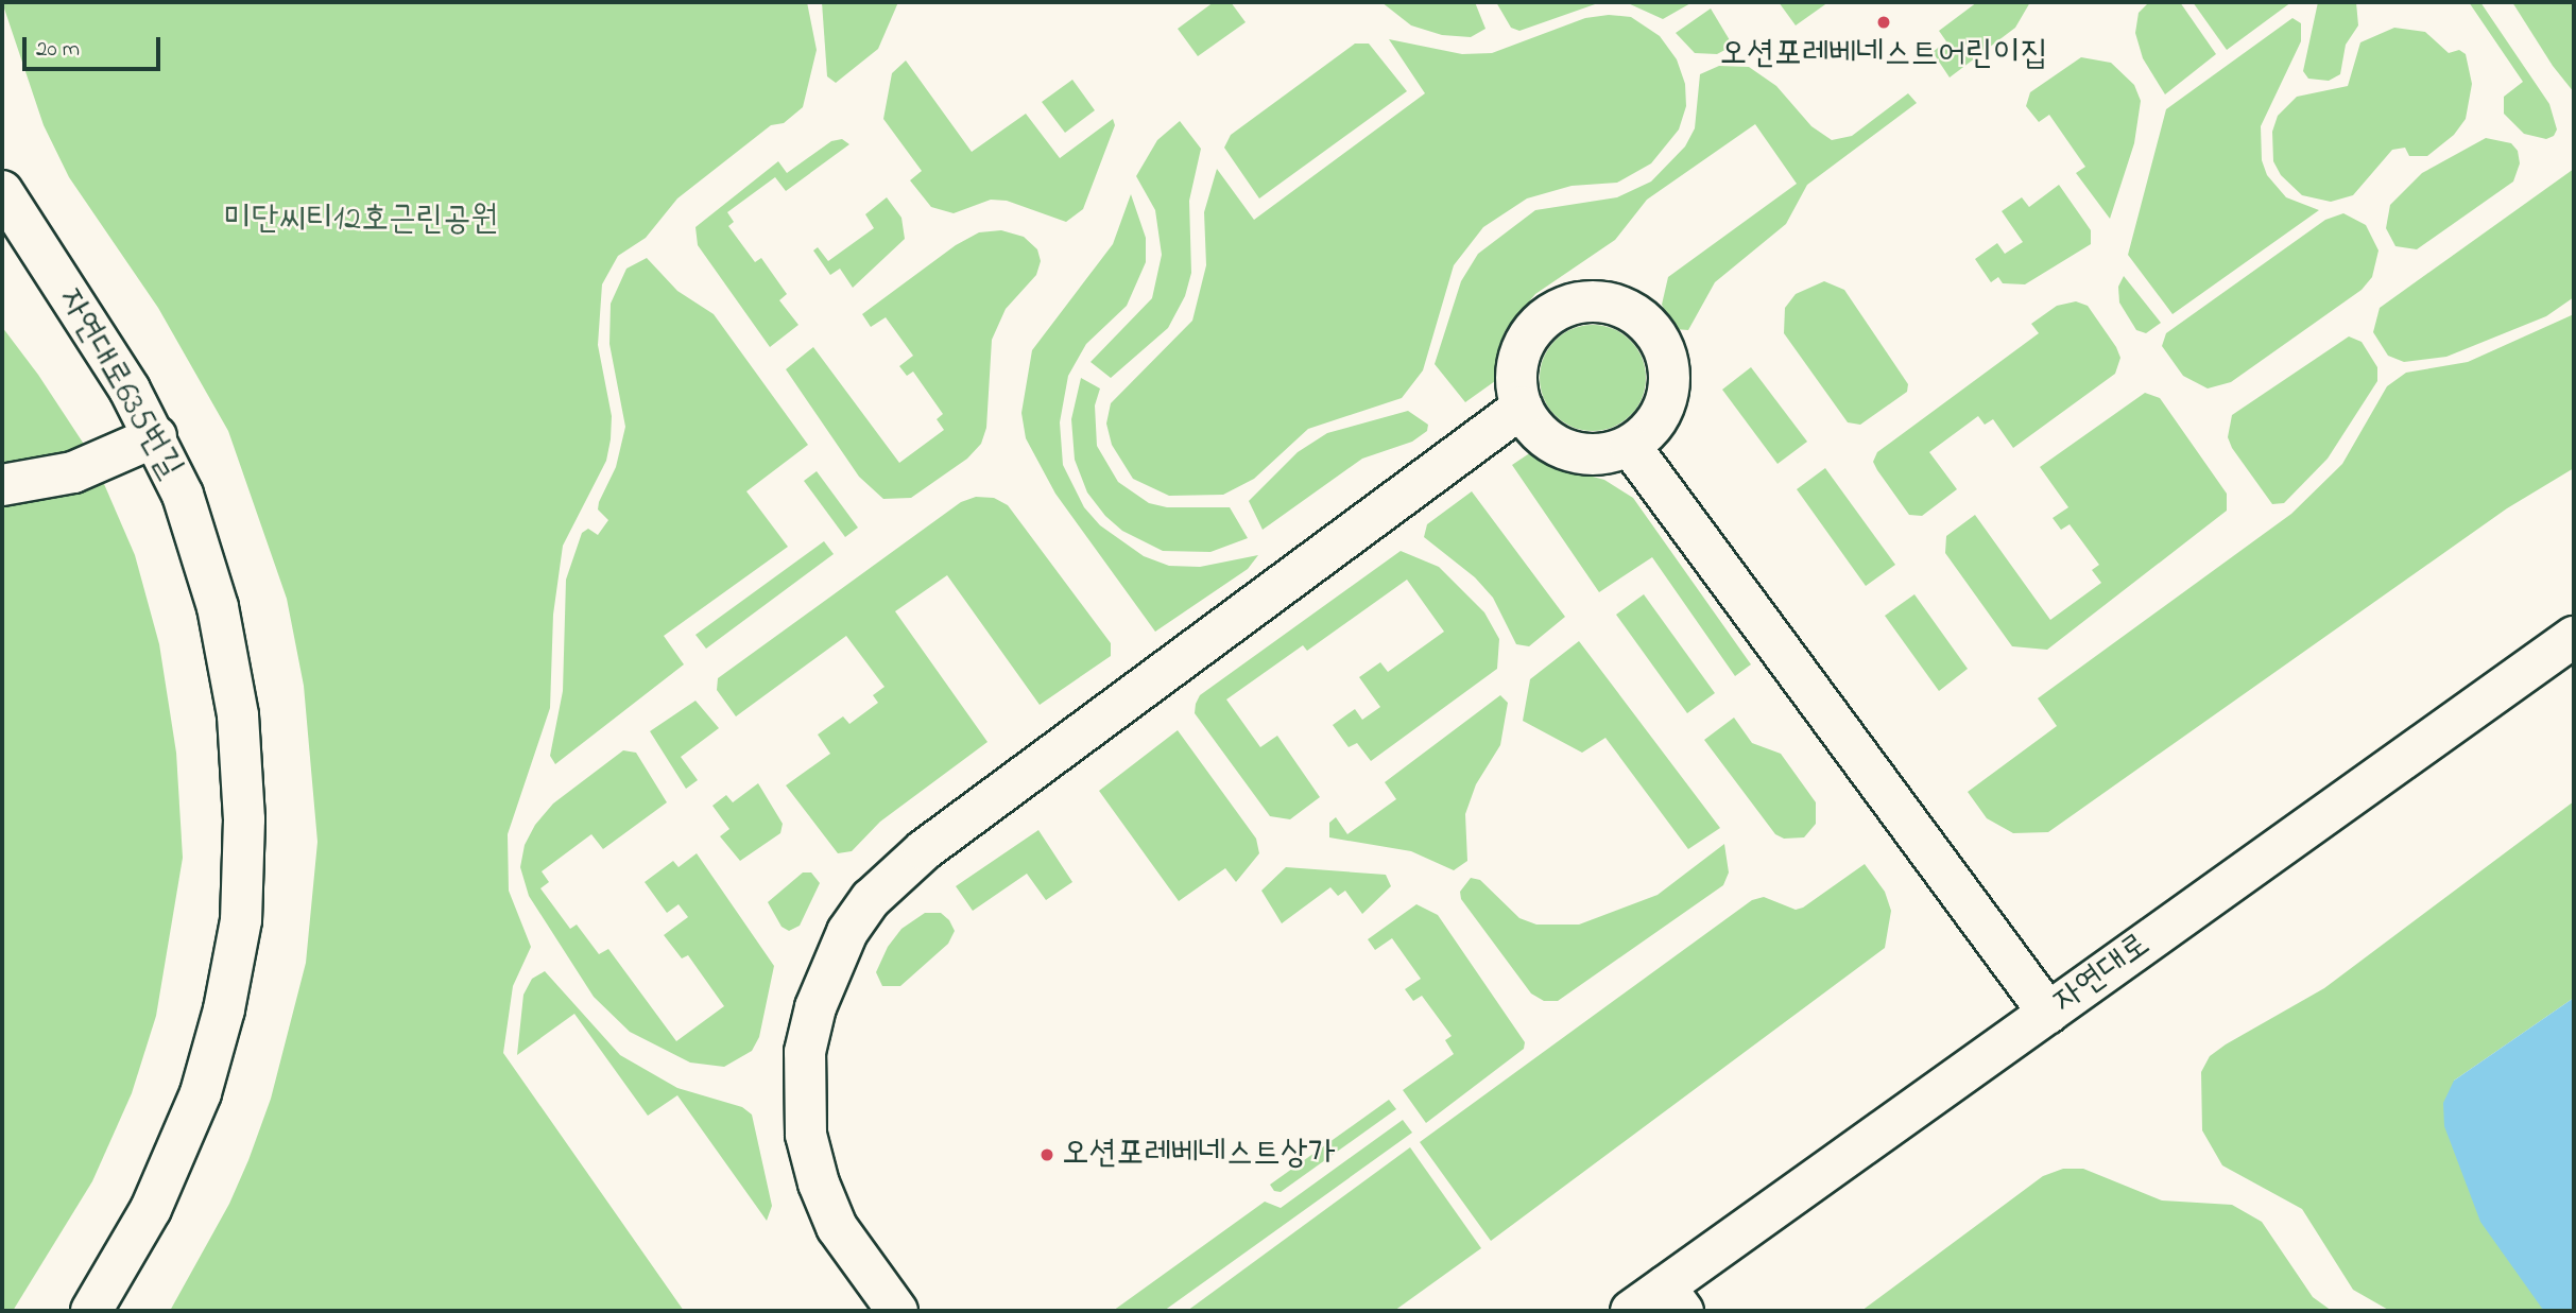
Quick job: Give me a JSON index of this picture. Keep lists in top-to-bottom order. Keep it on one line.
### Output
{"streets":{"street":["자연대로635번길","자연대로"]},"parks":["미단씨티12호근린공원"],"places":["오션포레베네스트어린이집","오션포레베네스트상가"],"scale_bar":"20 m"}
